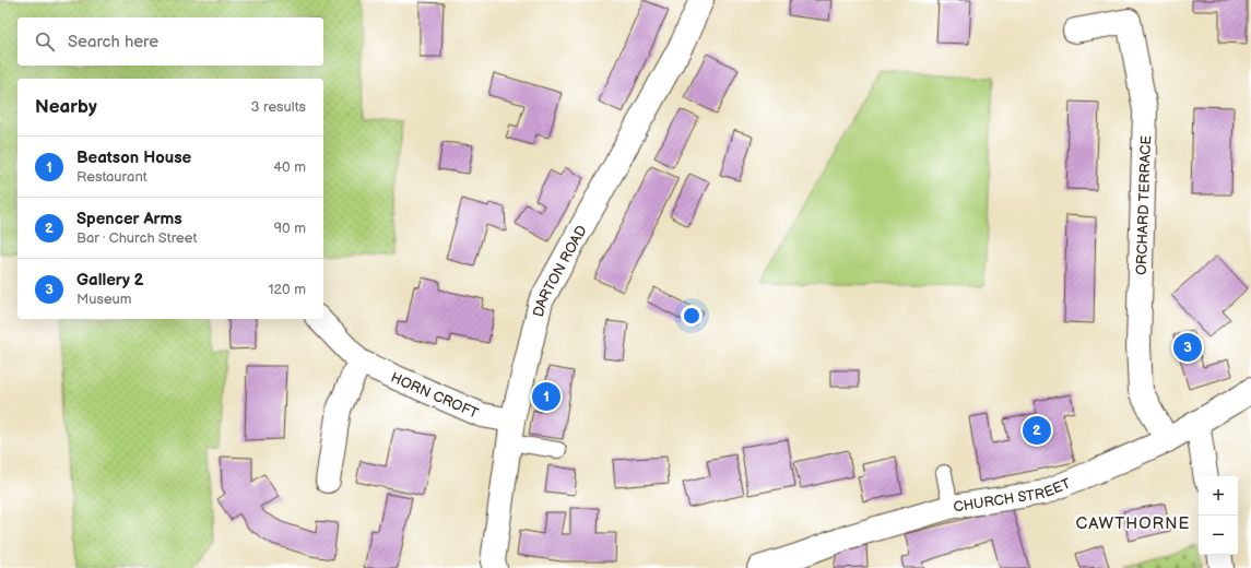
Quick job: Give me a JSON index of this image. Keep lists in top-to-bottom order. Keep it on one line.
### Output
{"streets":{"street":["ORCHARD TERRACE","DARTON ROAD","HORN CROFT","CHURCH STREET"]},"crossings":[["ORCHARD TERRACE","CHURCH STREET"],["DARTON ROAD","HORN CROFT"]],"districts":["CAWTHORNE"],"page":{"search":"Search here","heading":["Nearby","3 results"],"list":[{"mark":"1","name":"Beatson House","note":"Restaurant","value":"40 m"},{"mark":"2","name":"Spencer Arms","note":"Bar · Church Street","value":"90 m"},{"mark":"3","name":"Gallery 2","note":"Museum","value":"120 m"}],"pins":["3","1","2"],"map_buttons":["+","−"]}}
